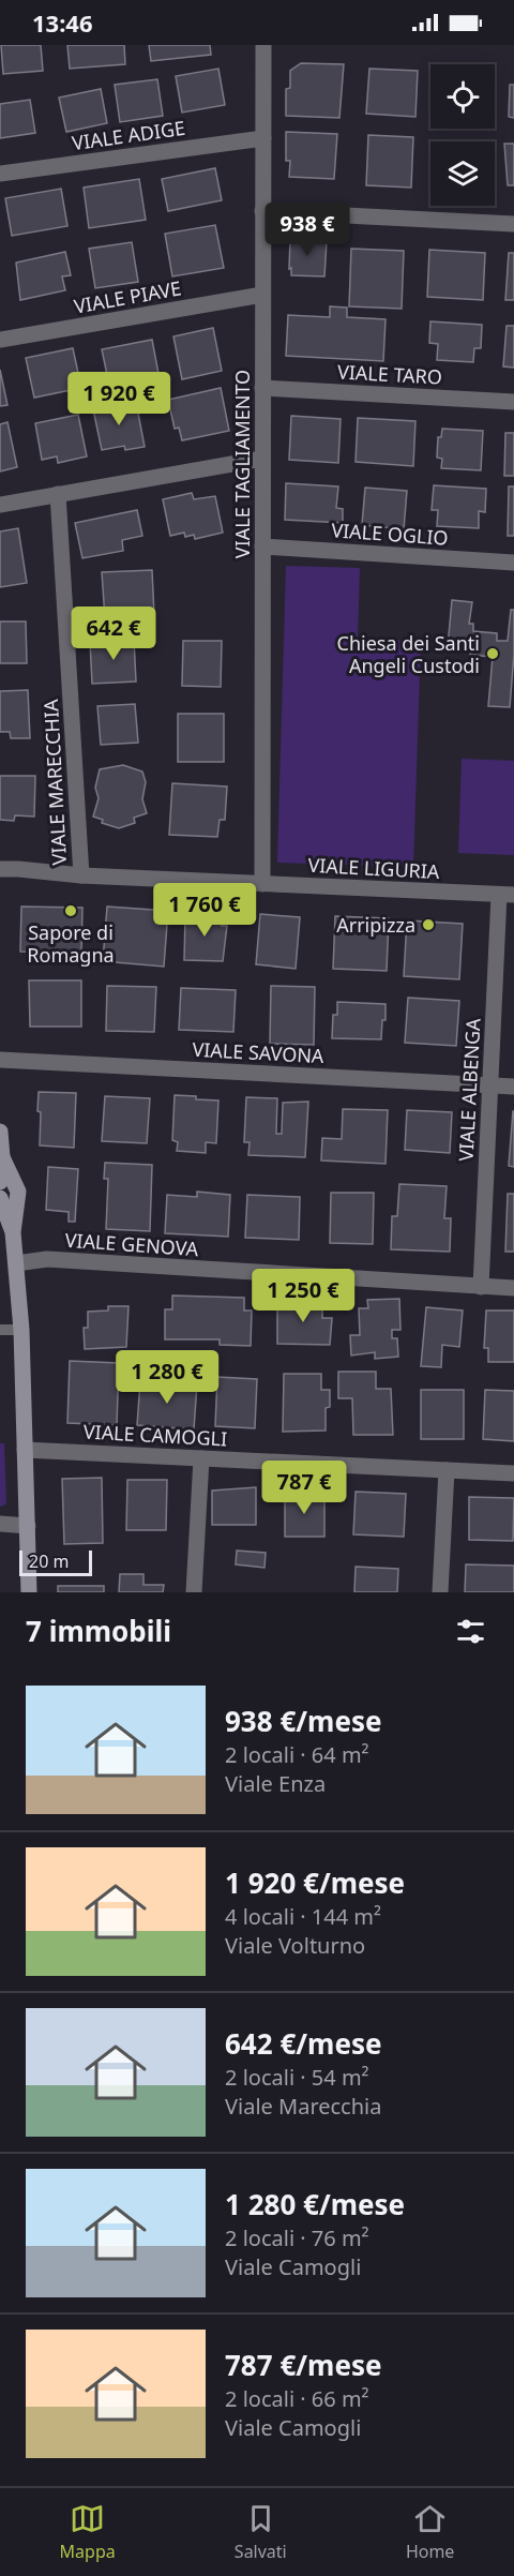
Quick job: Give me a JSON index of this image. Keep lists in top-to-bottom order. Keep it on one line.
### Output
{"streets":{"street":["VIALE ADIGE","VIALE PIAVE","VIALE TARO","VIALE TAGLIAMENTO","VIALE OGLIO","VIALE MARECCHIA","VIALE LIGURIA","VIALE SAVONA","VIALE ALBENGA","VIALE GENOVA","VIALE CAMOGLI"]},"crossings":[["VIALE ADIGE","VIALE TAGLIAMENTO"],["VIALE PIAVE","VIALE TAGLIAMENTO"],["VIALE TARO","VIALE TAGLIAMENTO"],["VIALE TAGLIAMENTO","VIALE OGLIO"],["VIALE TAGLIAMENTO","VIALE LIGURIA"],["VIALE MARECCHIA","VIALE LIGURIA"],["VIALE LIGURIA","VIALE ALBENGA"],["VIALE SAVONA","VIALE ALBENGA"],["VIALE ALBENGA","VIALE GENOVA"]],"places":["Chiesa dei Santi Angeli Custodi","Sapore di Romagna","Arripizza"],"scale_bar":"20 m","page":{"status":"13:46","price":["938 €","1 920 €","642 €","1 760 €","1 250 €","1 280 €","787 €"],"scale":"20 m","heading":"7 immobili","list":[{"name":"938 €/mese","note":"2 locali · 64 m² · Viale Enza"},{"name":"1 920 €/mese","note":"4 locali · 144 m² · Viale Volturno"},{"name":"642 €/mese","note":"2 locali · 54 m² · Viale Marecchia"},{"name":"1 280 €/mese","note":"2 locali · 76 m² · Viale Camogli"},{"name":"787 €/mese","note":"2 locali · 66 m² · Viale Camogli"}],"tabs":["Mappa","Salvati","Home"]}}
